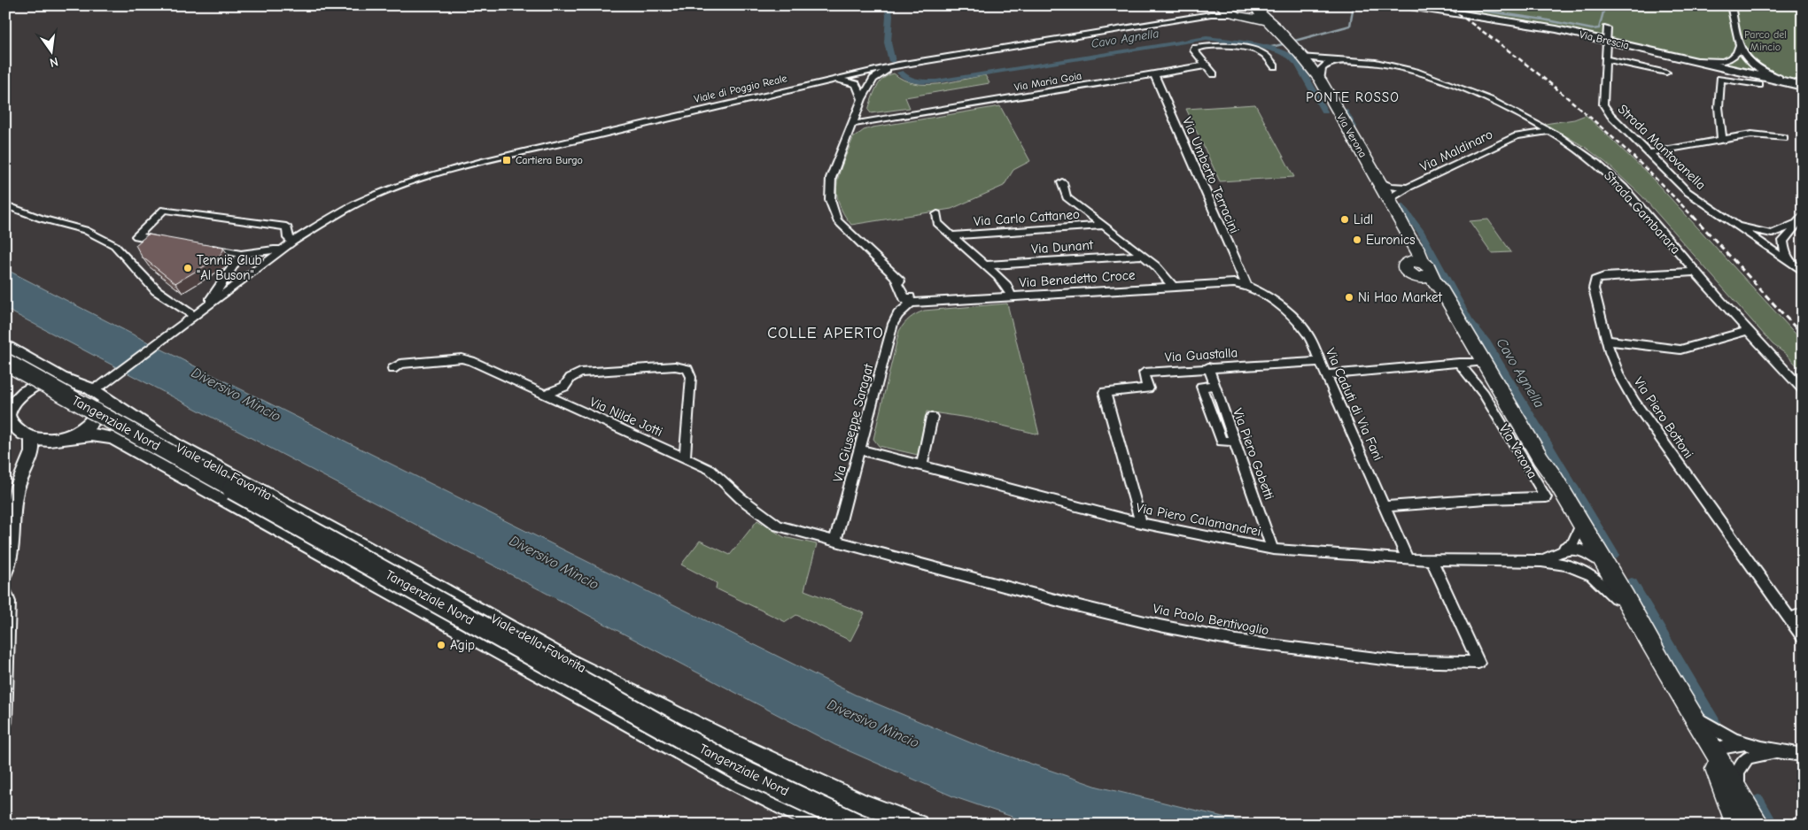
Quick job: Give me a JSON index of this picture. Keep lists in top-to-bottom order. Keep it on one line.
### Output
{"streets":{"highway":["Tangenziale Nord"],"main road":["Via Brescia","Via Verona","Viale della Favorita"],"street":["Via Maria Goia","Viale di Poggio Reale","Strada Mantovanella","Via Maldinaro","Via Umberto Terracini","Strada Gambarara","Via Carlo Cattaneo","Via Dunant","Via Benedetto Croce","Via Guastalla","Via Caduti di Via Fani","Via Nilde Jotti","Via Piero Bottoni","Via Giuseppe Saragat","Via Piero Gobetti","Via Piero Calamandrei","Via Paolo Bentivoglio"]},"crossings":[["Via Brescia","Strada Mantovanella"],["Via Maria Goia","Via Umberto Terracini"],["Viale di Poggio Reale","Viale della Favorita"],["Via Verona","Via Maldinaro"],["Via Verona","Strada Gambarara"],["Via Verona","Via Piero Calamandrei"],["Via Maldinaro","Strada Gambarara"],["Via Umberto Terracini","Via Benedetto Croce"],["Via Umberto Terracini","Via Caduti di Via Fani"],["Strada Gambarara","Via Piero Bottoni"],["Via Benedetto Croce","Via Caduti di Via Fani"],["Via Benedetto Croce","Via Giuseppe Saragat"],["Via Guastalla","Via Caduti di Via Fani"],["Via Guastalla","Via Piero Gobetti"],["Via Guastalla","Via Piero Calamandrei"],["Via Caduti di Via Fani","Via Piero Calamandrei"],["Via Nilde Jotti","Via Giuseppe Saragat"],["Via Nilde Jotti","Via Paolo Bentivoglio"],["Via Giuseppe Saragat","Via Piero Calamandrei"],["Via Giuseppe Saragat","Via Paolo Bentivoglio"],["Via Piero Gobetti","Via Piero Calamandrei"],["Via Piero Calamandrei","Via Paolo Bentivoglio"]],"districts":["PONTE ROSSO","COLLE APERTO"],"water":["Cavo Agnella","Diversivo Mincio"],"parks":["Parco del Mincio"],"places":{"transit":["Cartiera Burgo"],"other":["Lidl","Euronics","Tennis Club \"Al Buson\"","Ni Hao Market","Agip"]},"north":"bottom"}
